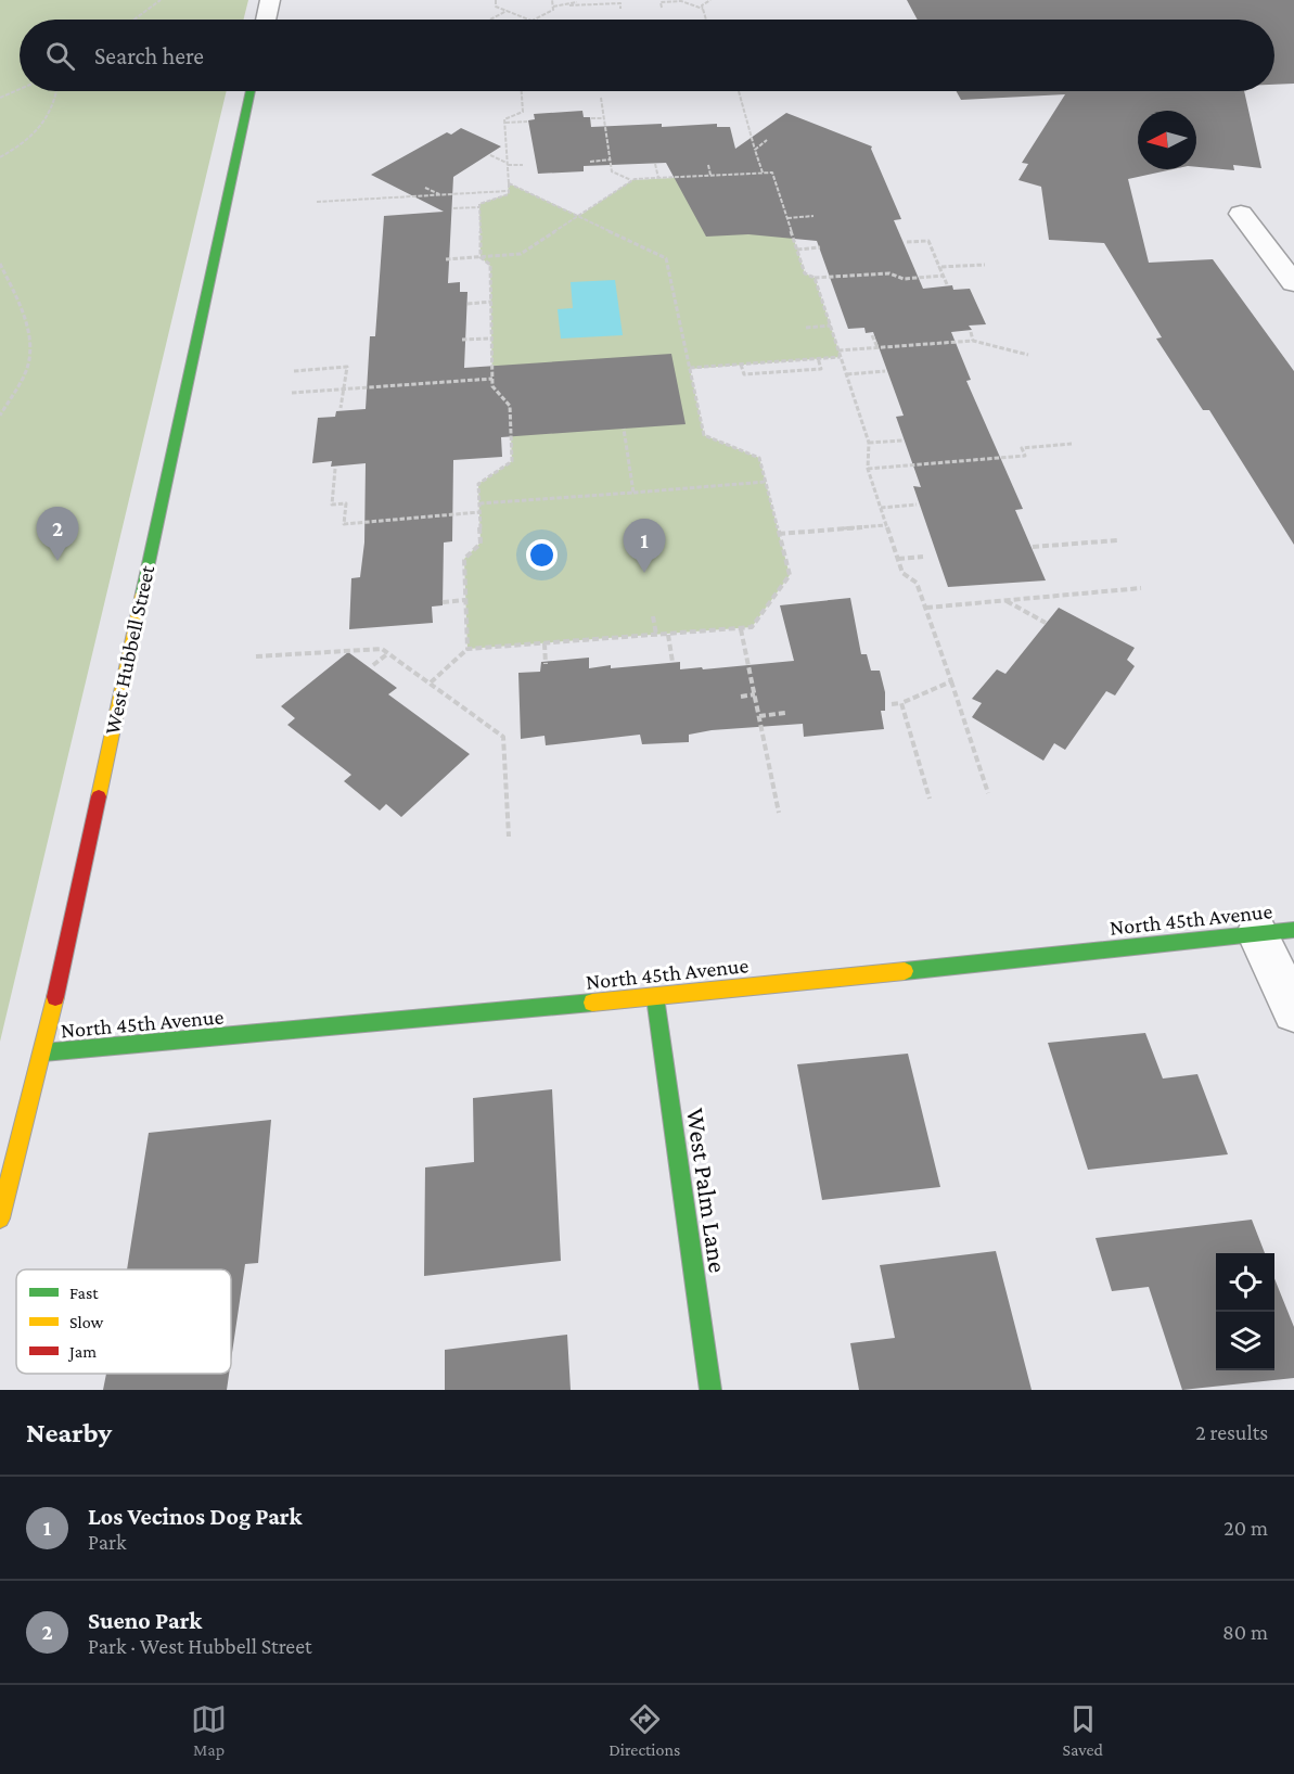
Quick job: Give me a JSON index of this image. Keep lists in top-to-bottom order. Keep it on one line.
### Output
{"streets":{"street":["West Hubbell Street","North 45th Avenue","West Palm Lane"]},"crossings":[["West Hubbell Street","North 45th Avenue"],["North 45th Avenue","West Palm Lane"]],"legend":["Fast","Slow","Jam"],"north":"left","page":{"search":"Search here","pins":["2","1"],"heading":["Nearby","2 results"],"list":[{"mark":"1","name":"Los Vecinos Dog Park","note":"Park","value":"20 m"},{"mark":"2","name":"Sueno Park","note":"Park · West Hubbell Street","value":"80 m"}],"nav":["Map","Directions","Saved"]}}
